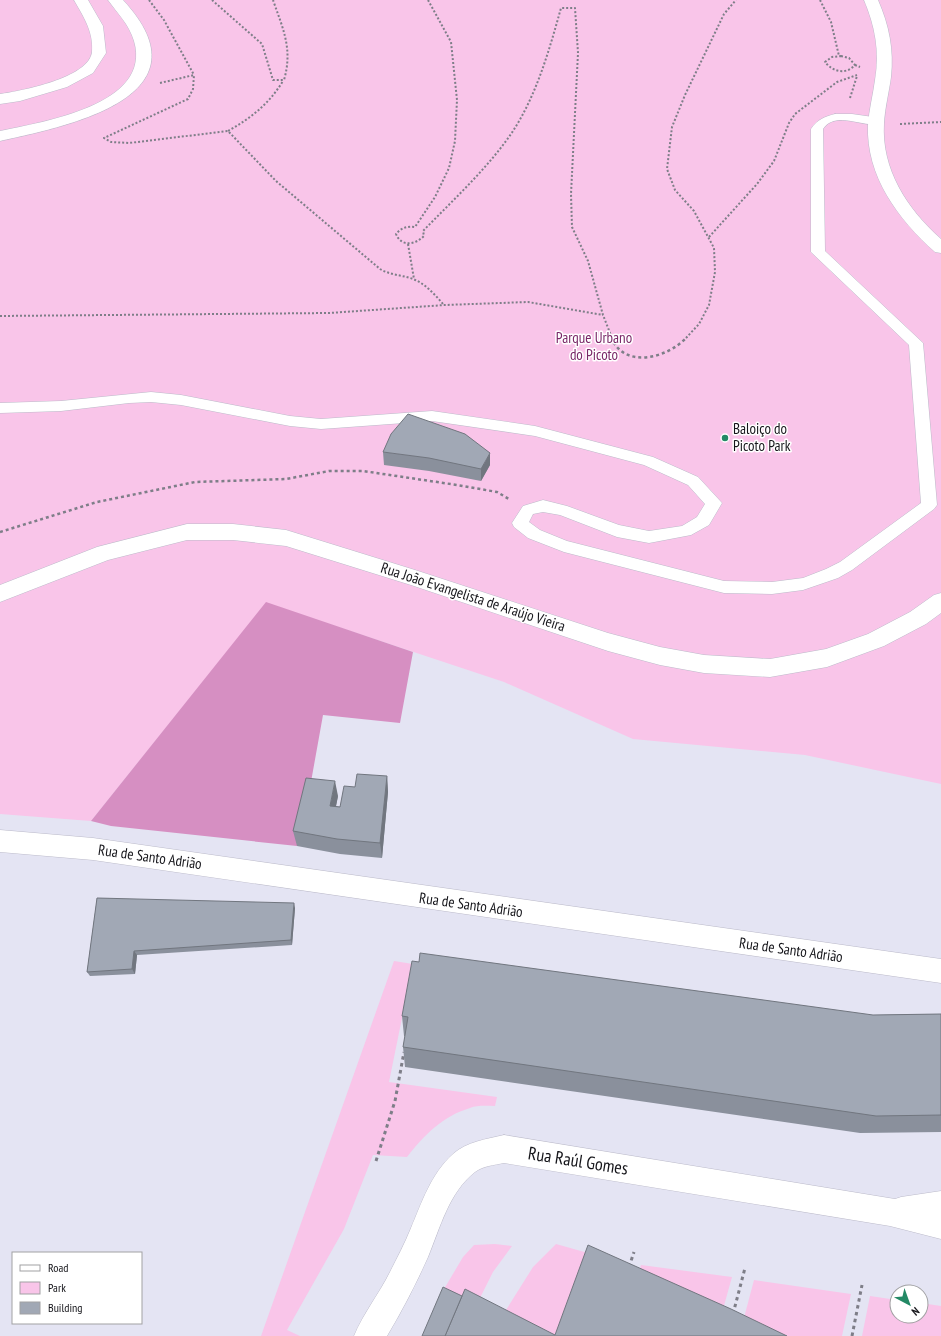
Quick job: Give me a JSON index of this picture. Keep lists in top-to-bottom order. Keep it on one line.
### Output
{"streets":{"street":["Rua João Evangelista de Araújo Vieira","Rua de Santo Adrião","Rua Raúl Gomes"]},"parks":["Parque Urbano do Picoto"],"places":["Baloiço do Picoto Park"],"legend":["Road","Park","Building"],"north":"bottom right"}
